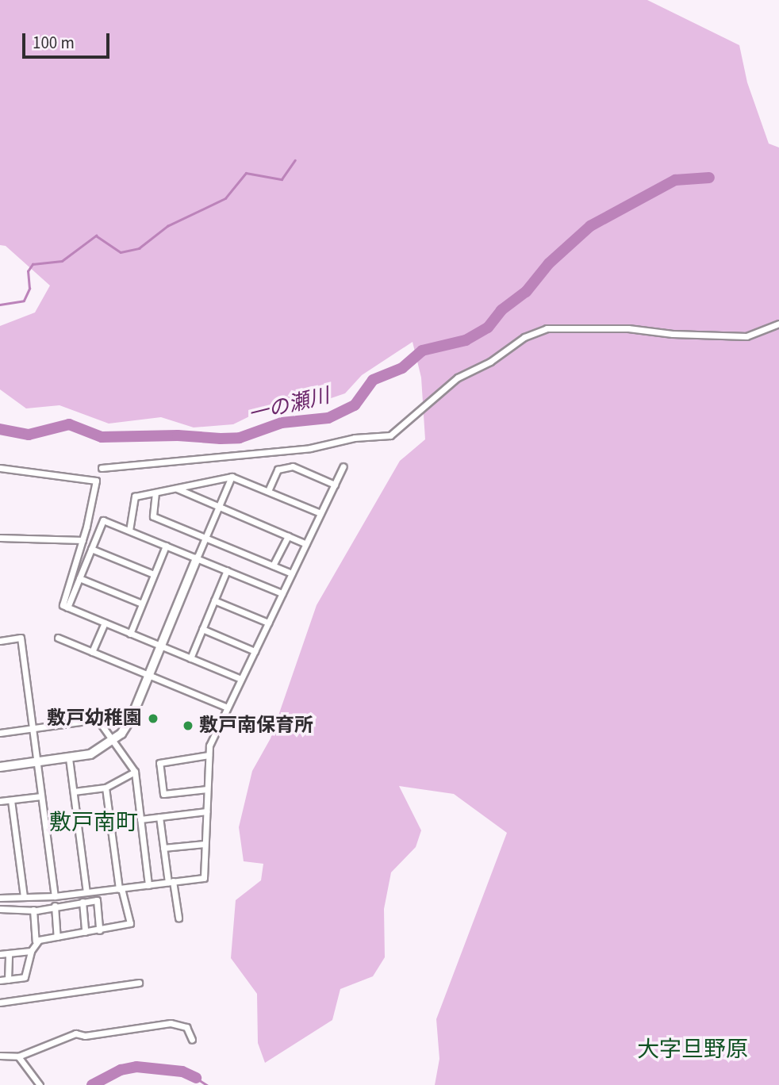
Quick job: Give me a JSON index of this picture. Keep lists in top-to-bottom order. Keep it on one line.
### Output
{"districts":["敷戸南町","大字旦野原"],"water":["一の瀬川"],"places":["敷戸幼稚園","敷戸南保育所"],"scale_bar":"100 m"}
